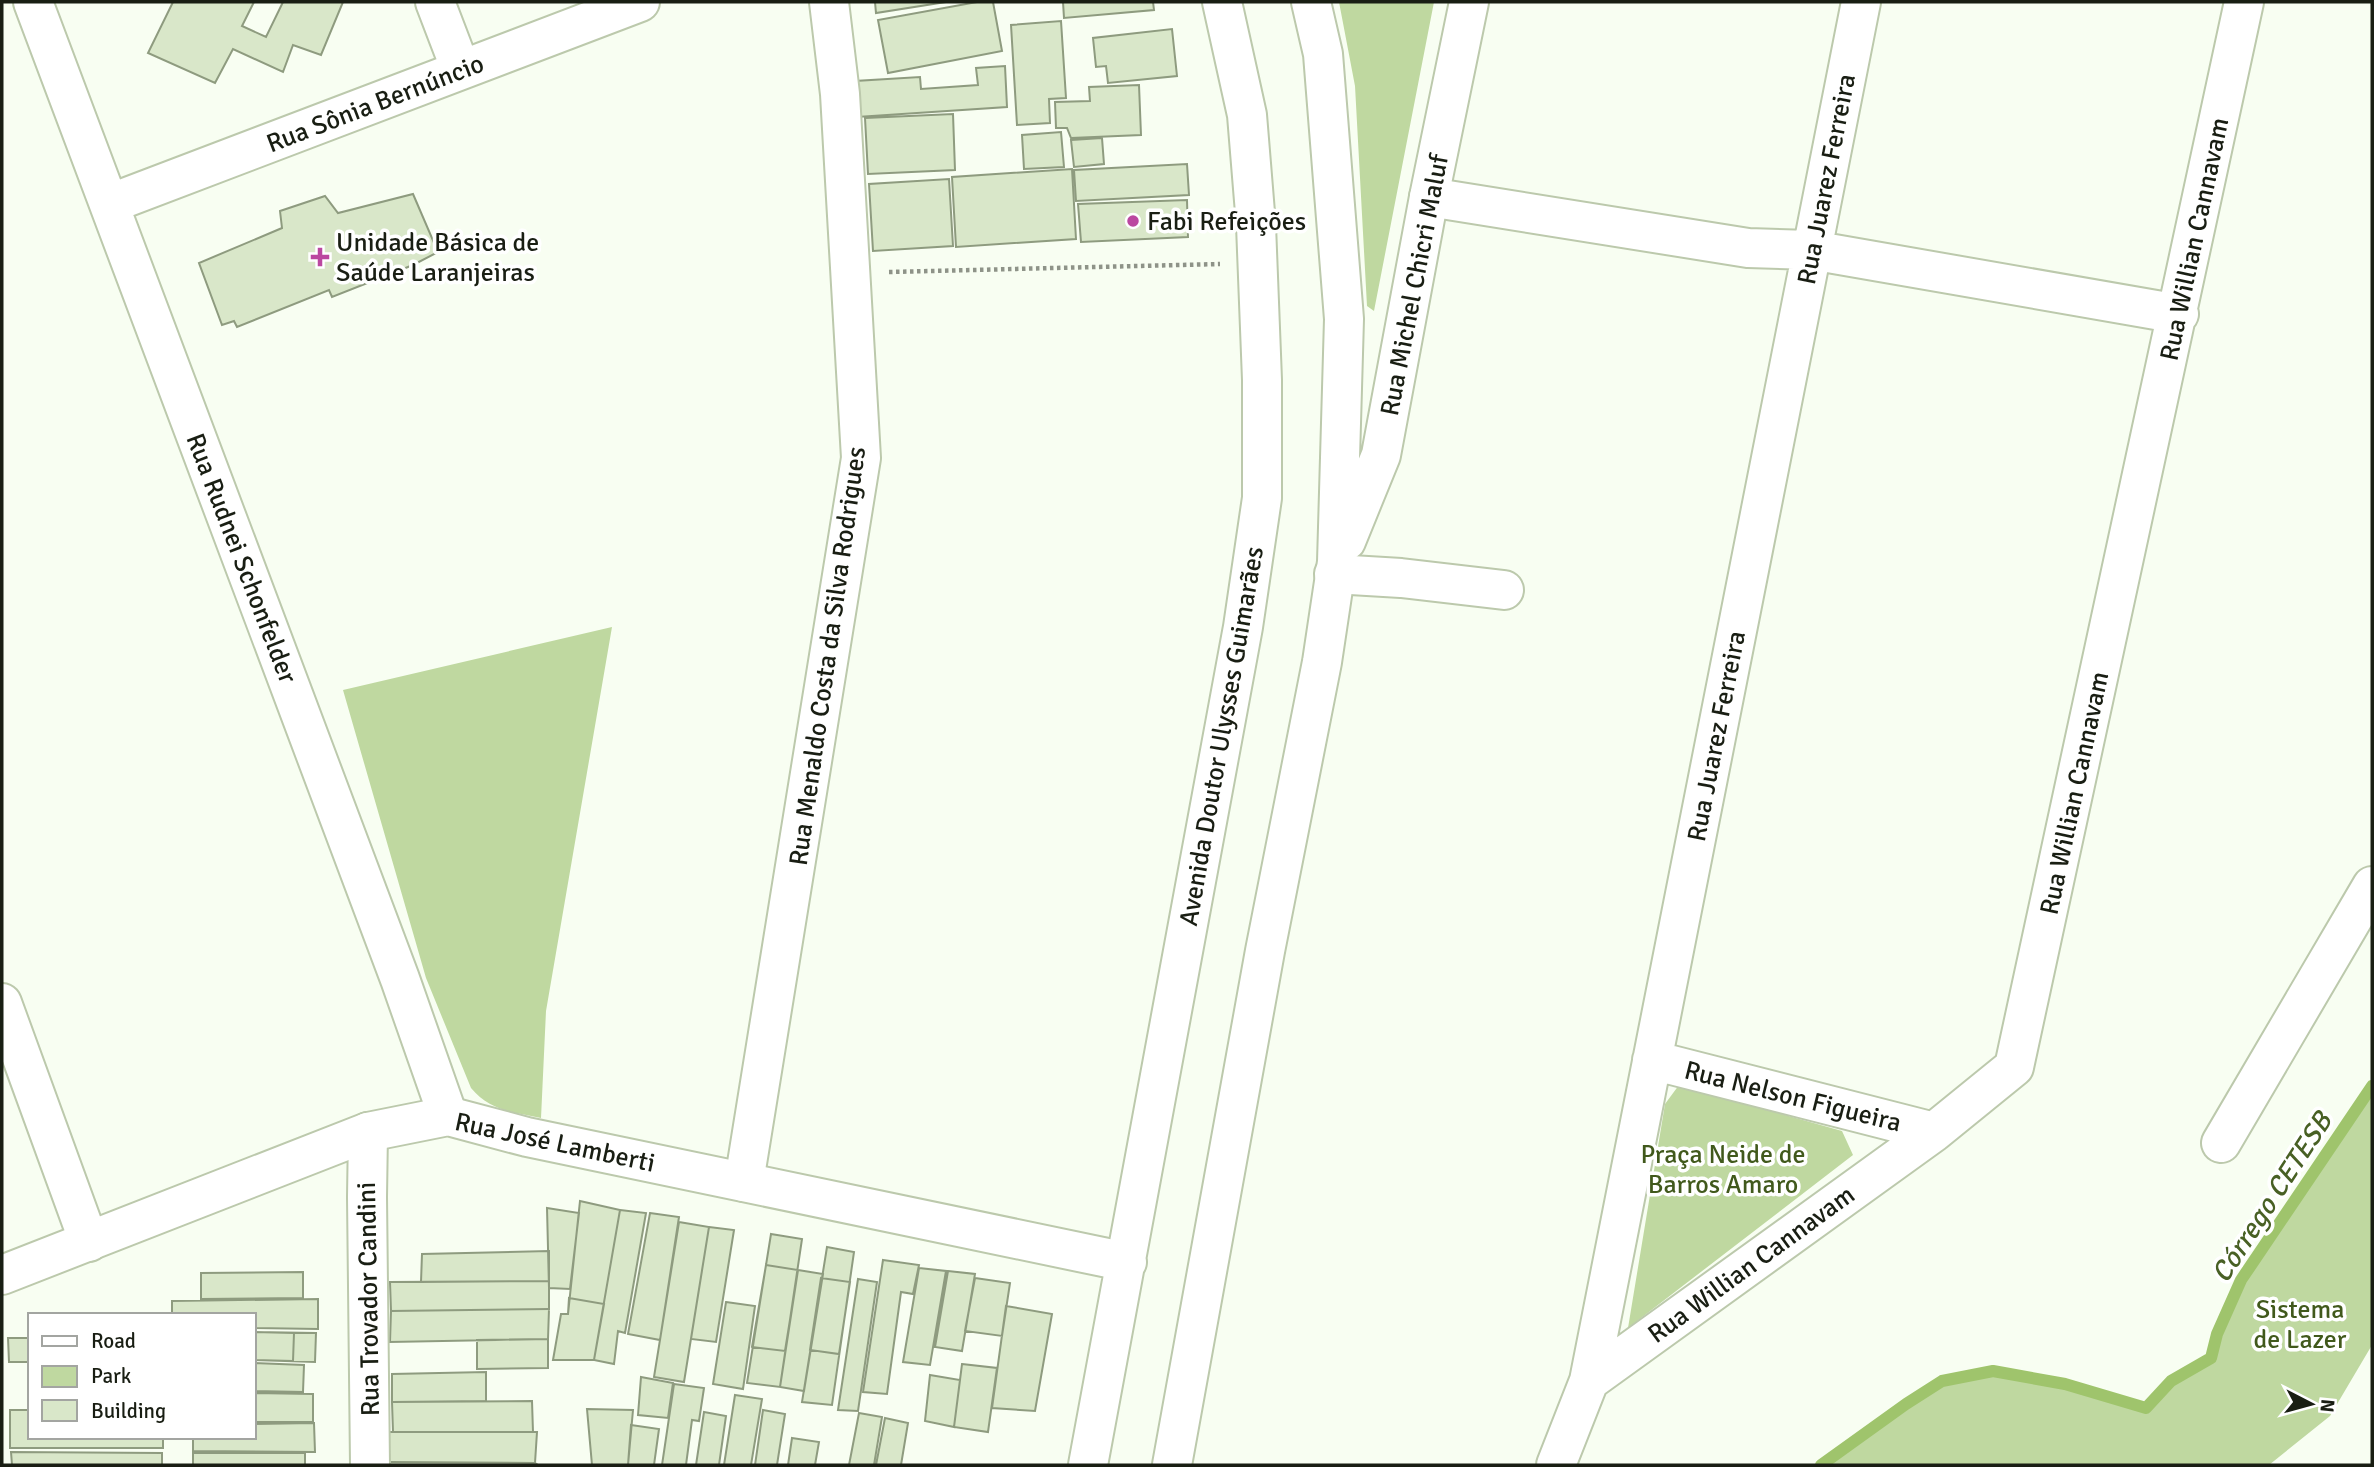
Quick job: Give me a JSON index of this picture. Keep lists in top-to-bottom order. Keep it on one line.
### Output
{"streets":{"street":["Rua Sônia Bernúncio","Rua Juarez Ferreira","Rua Willian Cannavam","Rua Michel Chicri Maluf","Rua Rudnei Schonfelder","Rua Menaldo Costa da Silva Rodrigues","Avenida Doutor Ulysses Guimarães","Rua Nelson Figueira","Rua José Lamberti","Rua Trovador Candini"]},"crossings":[["Rua Sônia Bernúncio","Rua Rudnei Schonfelder"],["Rua Juarez Ferreira","Rua Willian Cannavam"],["Rua Juarez Ferreira","Rua Nelson Figueira"],["Rua Willian Cannavam","Rua Nelson Figueira"],["Rua Rudnei Schonfelder","Rua José Lamberti"],["Rua Menaldo Costa da Silva Rodrigues","Rua José Lamberti"],["Avenida Doutor Ulysses Guimarães","Rua José Lamberti"],["Rua José Lamberti","Rua Trovador Candini"]],"water":["Córrego CETESB"],"parks":["Praça Neide de Barros Amaro","Sistema de Lazer"],"places":{"other":["Fabi Refeições"],"health":["Unidade Básica de Saúde Laranjeiras"]},"legend":["Road","Park","Building"],"north":"right"}
